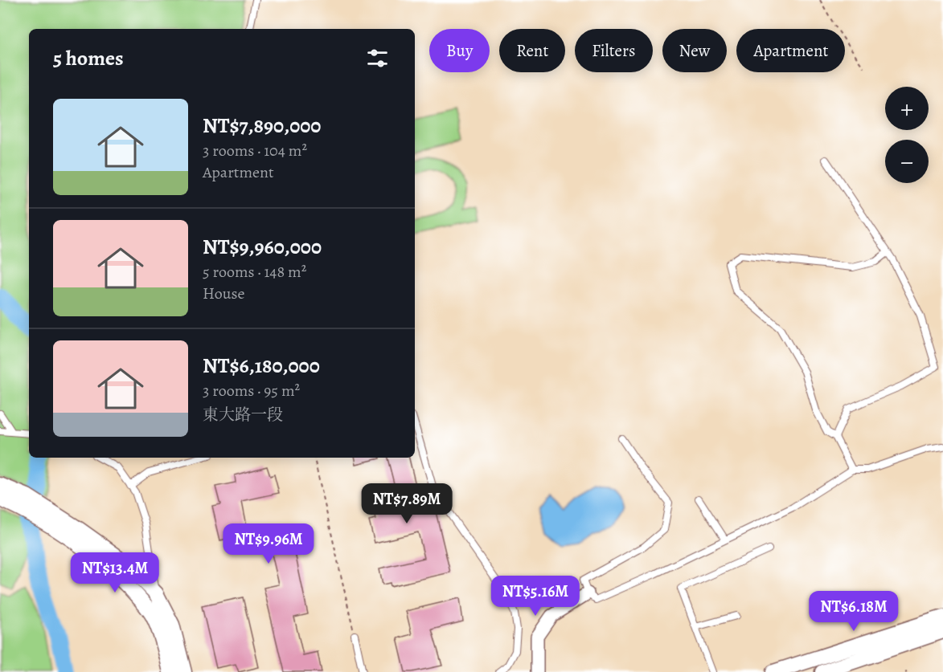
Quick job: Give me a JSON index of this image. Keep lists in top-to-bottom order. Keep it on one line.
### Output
{"page":{"chip":["Buy","Rent","Filters","New","Apartment"],"heading":"5 homes","map_buttons":["+","−"],"list":[{"name":"NT$7,890,000","note":"3 rooms · 104 m² · Apartment"},{"name":"NT$9,960,000","note":"5 rooms · 148 m² · House"},{"name":"NT$6,180,000","note":"3 rooms · 95 m² · 東大路一段"}],"price":["NT$7.89M","NT$9.96M","NT$13.4M","NT$5.16M","NT$6.18M"]}}
